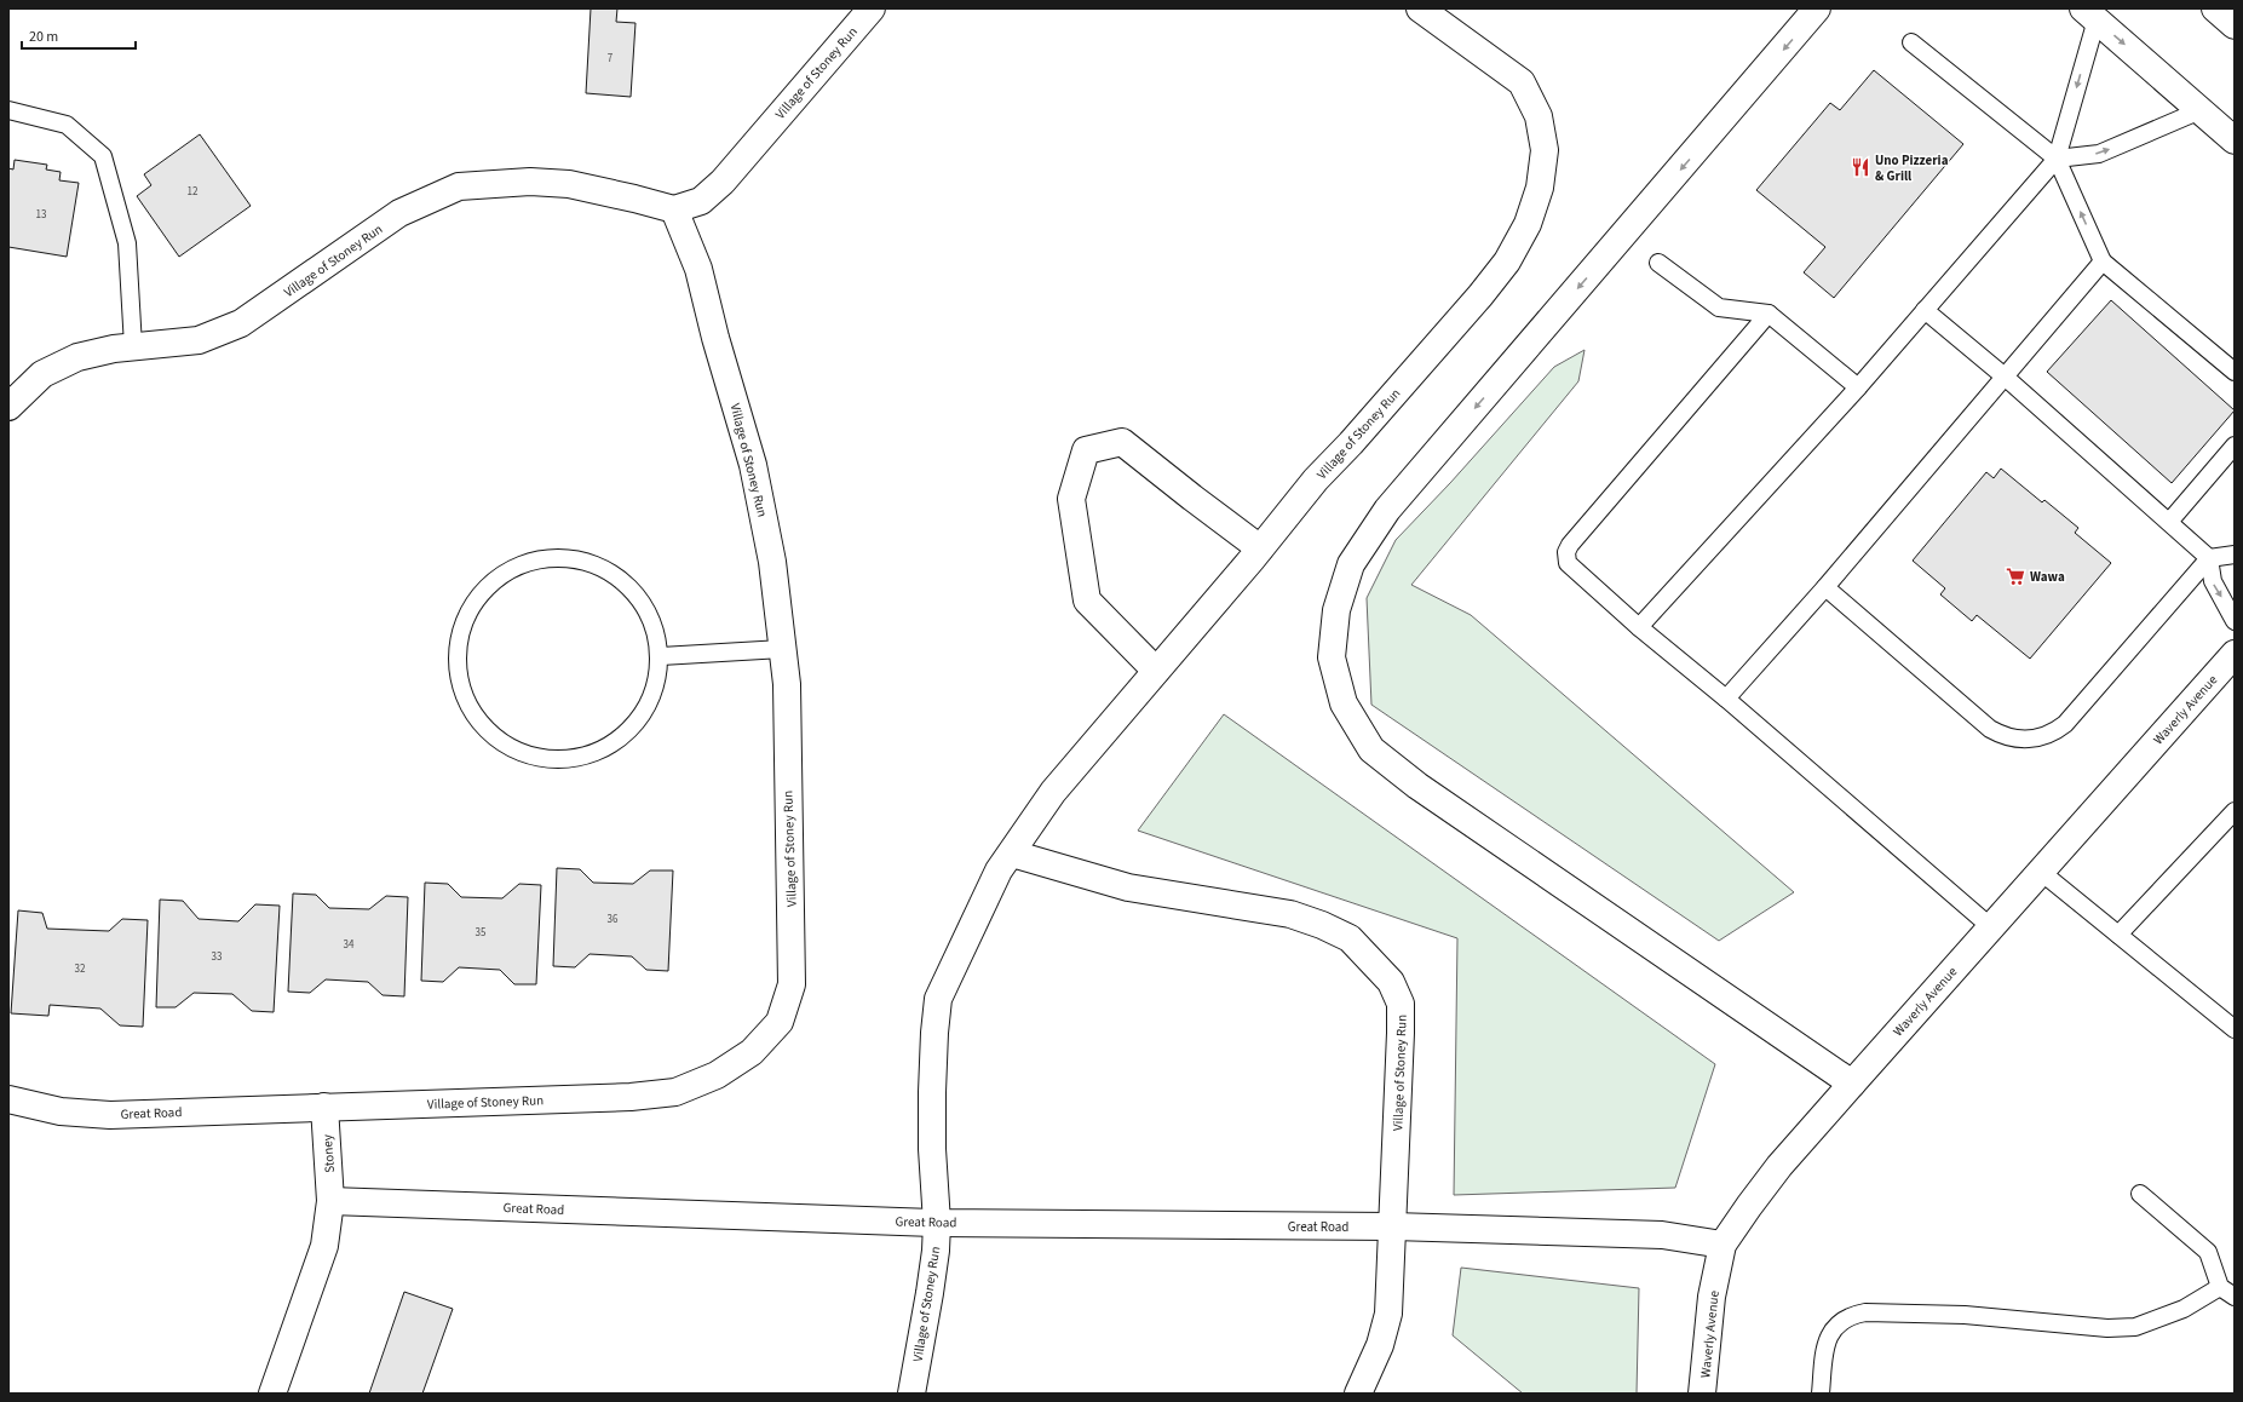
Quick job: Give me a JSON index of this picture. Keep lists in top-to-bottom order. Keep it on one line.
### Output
{"streets":{"main road":["Village of Stoney Run","Waverly Avenue","Great Road","Stoney"]},"crossings":[["Village of Stoney Run","Great Road"],["Village of Stoney Run","Stoney"],["Waverly Avenue","Great Road"],["Great Road","Stoney"]],"places":{"restaurant":["Uno Pizzeria & Grill"],"supermarket":["Wawa"]},"house_numbers":["7","12","13","36","35","34","33","32"],"scale_bar":"20 m"}
